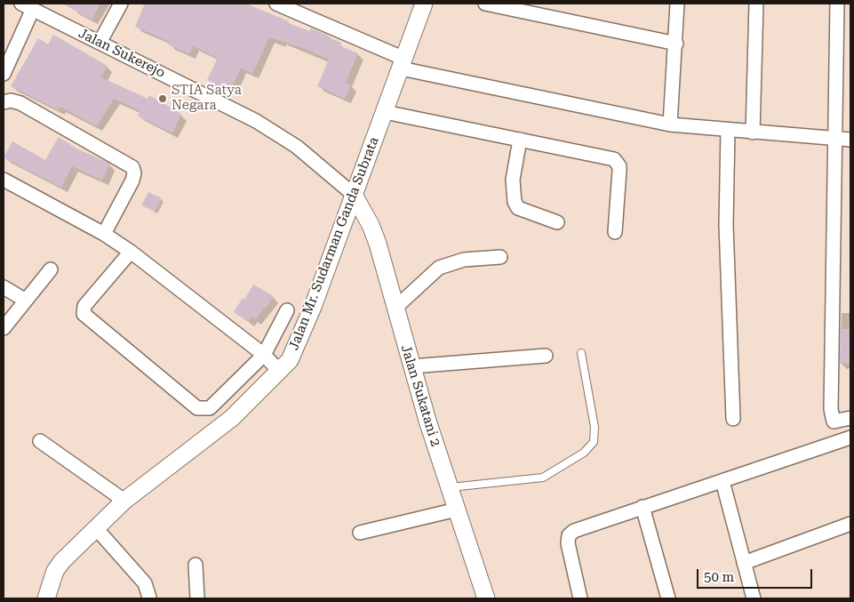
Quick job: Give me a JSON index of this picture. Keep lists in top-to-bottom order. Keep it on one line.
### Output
{"streets":{"street":["Jalan Sukerejo","Jalan Mr. Sudarman Ganda Subrata","Jalan Sukatani 2"]},"crossings":[["Jalan Sukerejo","Jalan Mr. Sudarman Ganda Subrata"],["Jalan Sukerejo","Jalan Sukatani 2"],["Jalan Mr. Sudarman Ganda Subrata","Jalan Sukatani 2"]],"places":["STIA Satya Negara"],"scale_bar":"50 m"}
